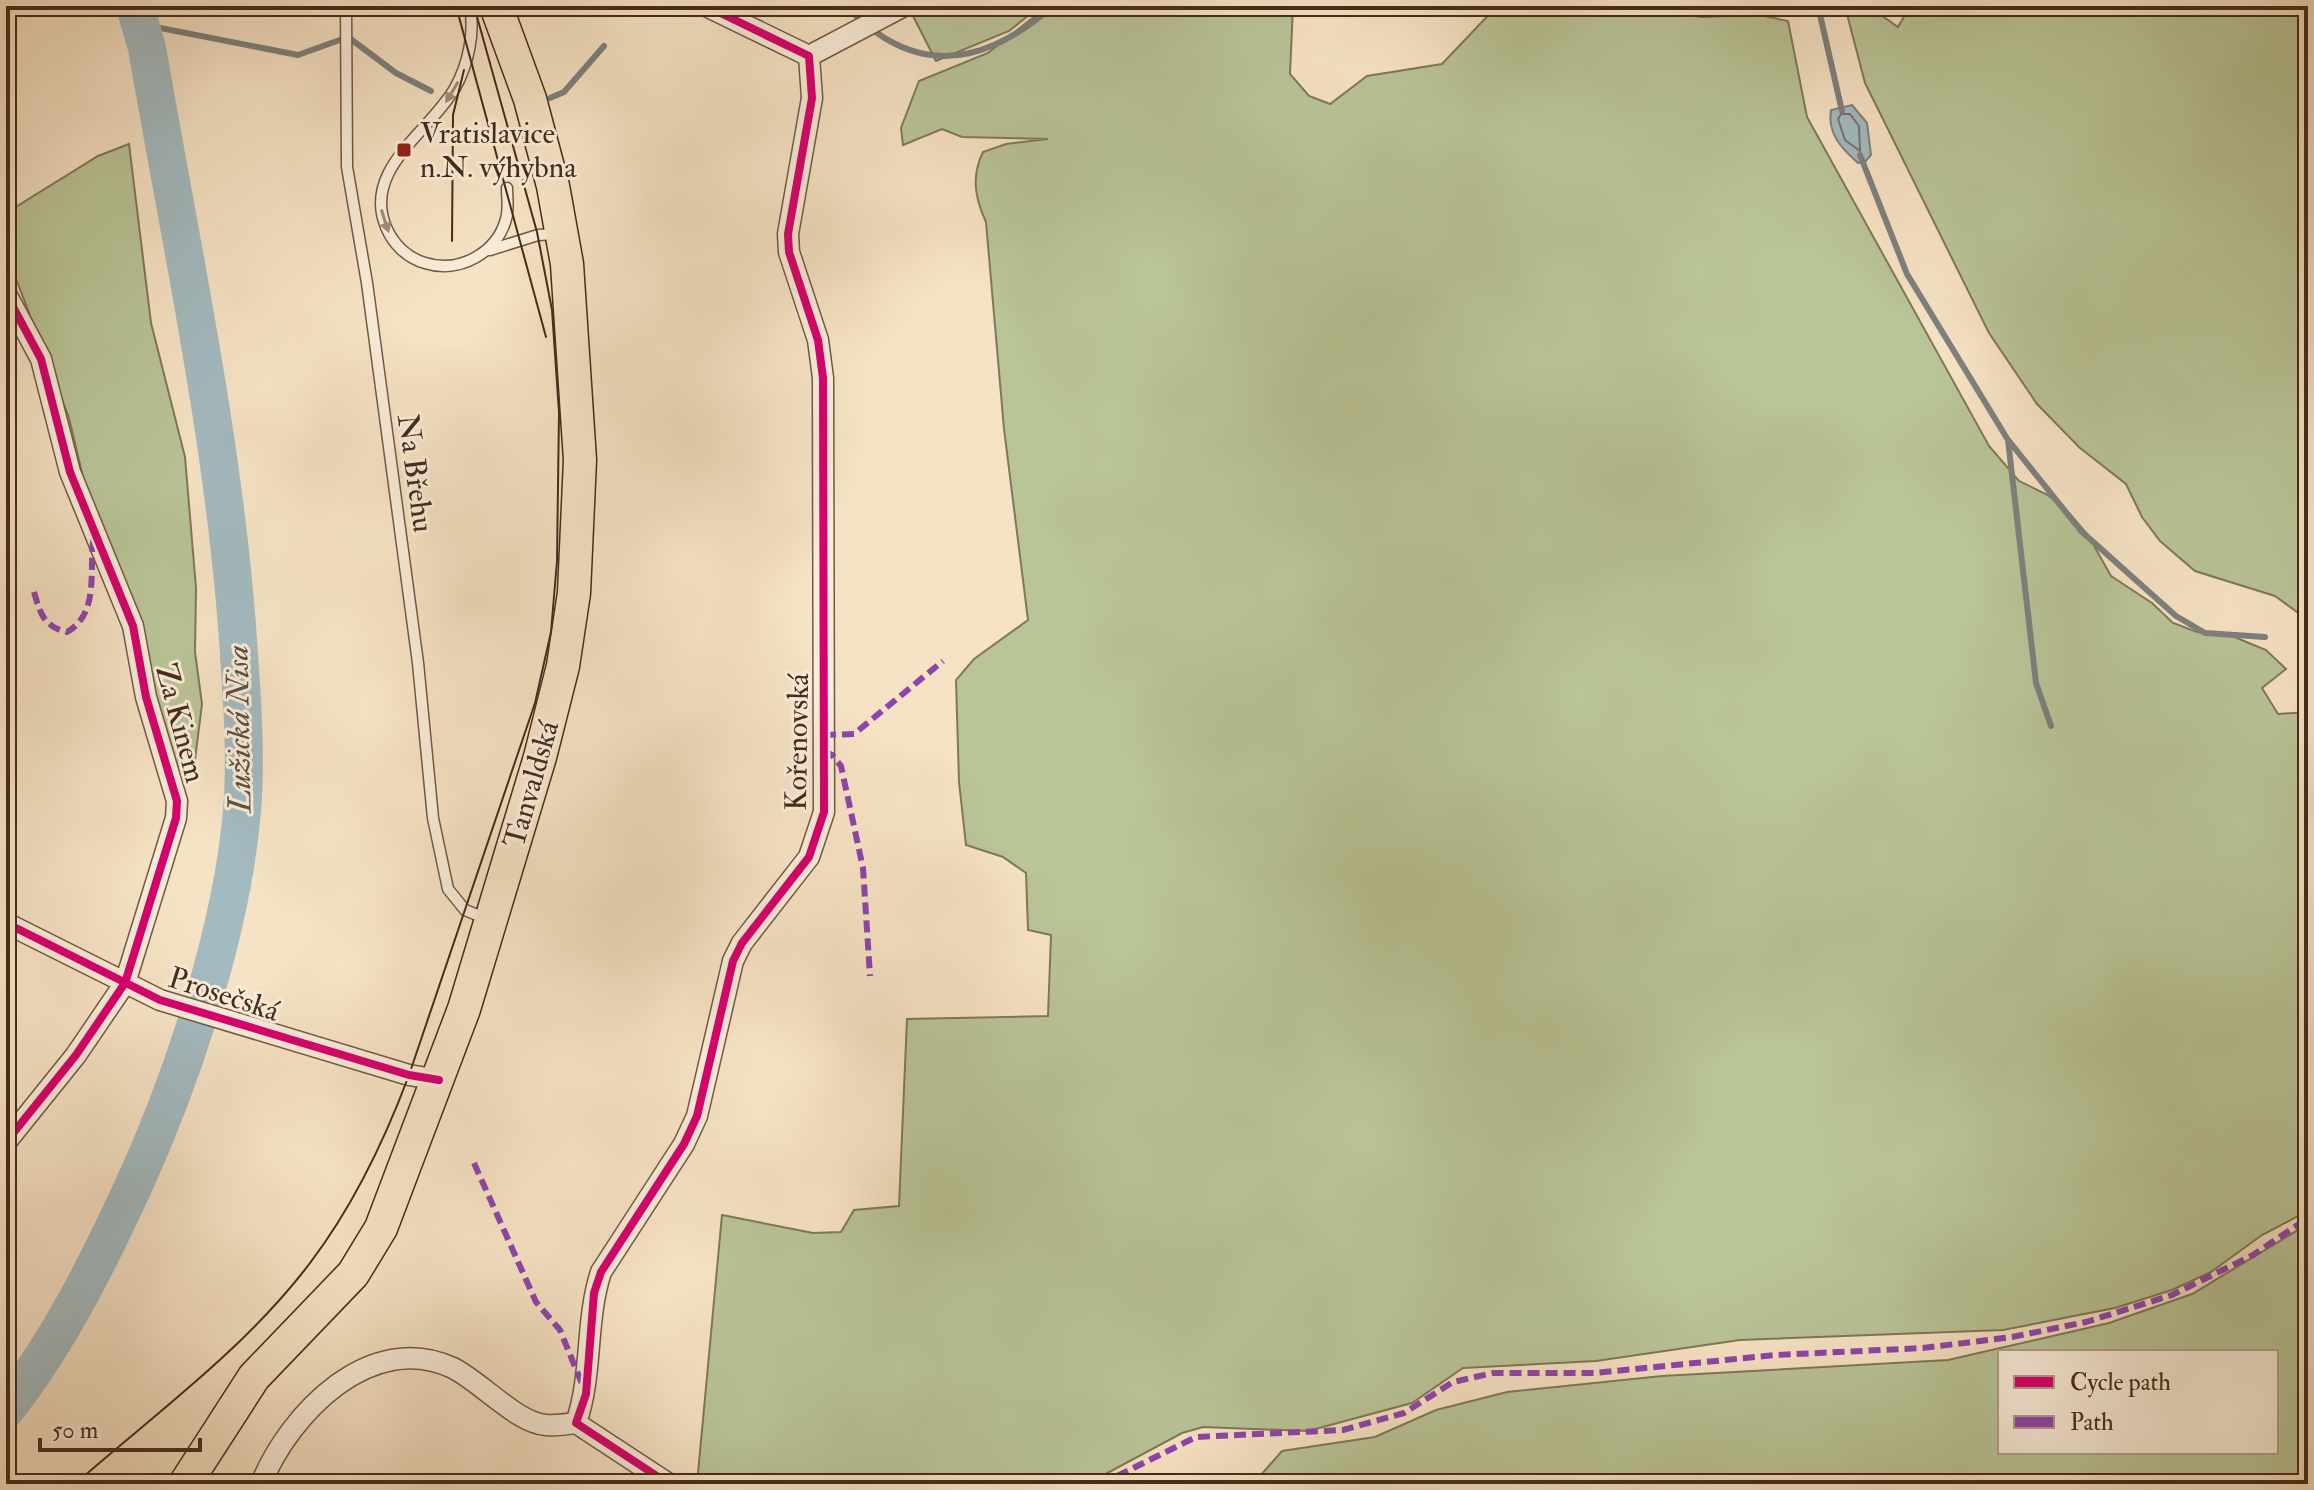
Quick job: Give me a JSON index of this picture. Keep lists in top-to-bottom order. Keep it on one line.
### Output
{"streets":{"main road":["Tanvaldská"],"street":["Za Kinem","Kořenovská","Prosečská"],"lane":["Na Břehu"]},"crossings":[["Na Břehu","Tanvaldská"],["Za Kinem","Prosečská"],["Tanvaldská","Prosečská"]],"water":["Lužická Nisa"],"places":{"transit":["Vratislavice n.N. výhybna"]},"legend":["Cycle path","Path"],"scale_bar":"50 m"}
